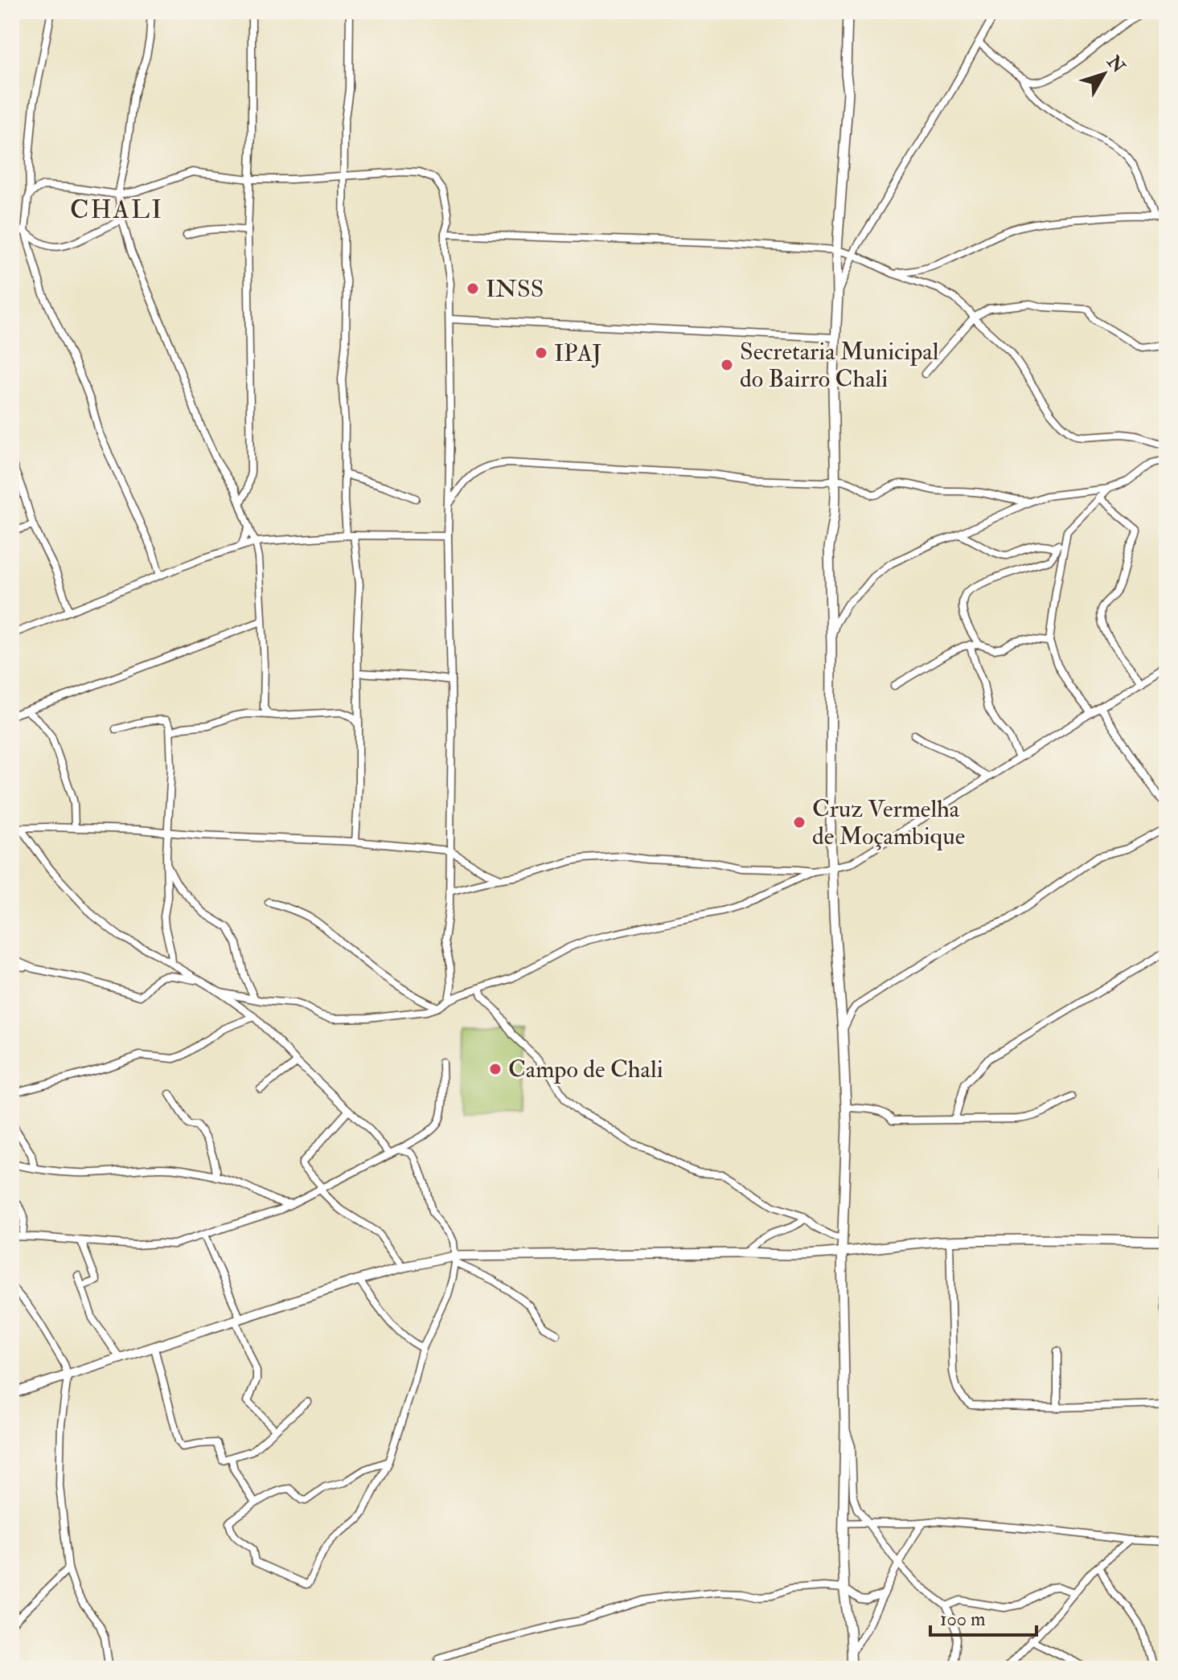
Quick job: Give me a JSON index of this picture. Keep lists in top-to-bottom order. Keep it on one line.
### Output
{"districts":["CHALI"],"places":["INSS","IPAJ","Secretaria Municipal do Bairro Chali","Cruz Vermelha de Moçambique","Campo de Chali"],"scale_bar":"100 m","north":"top right"}
